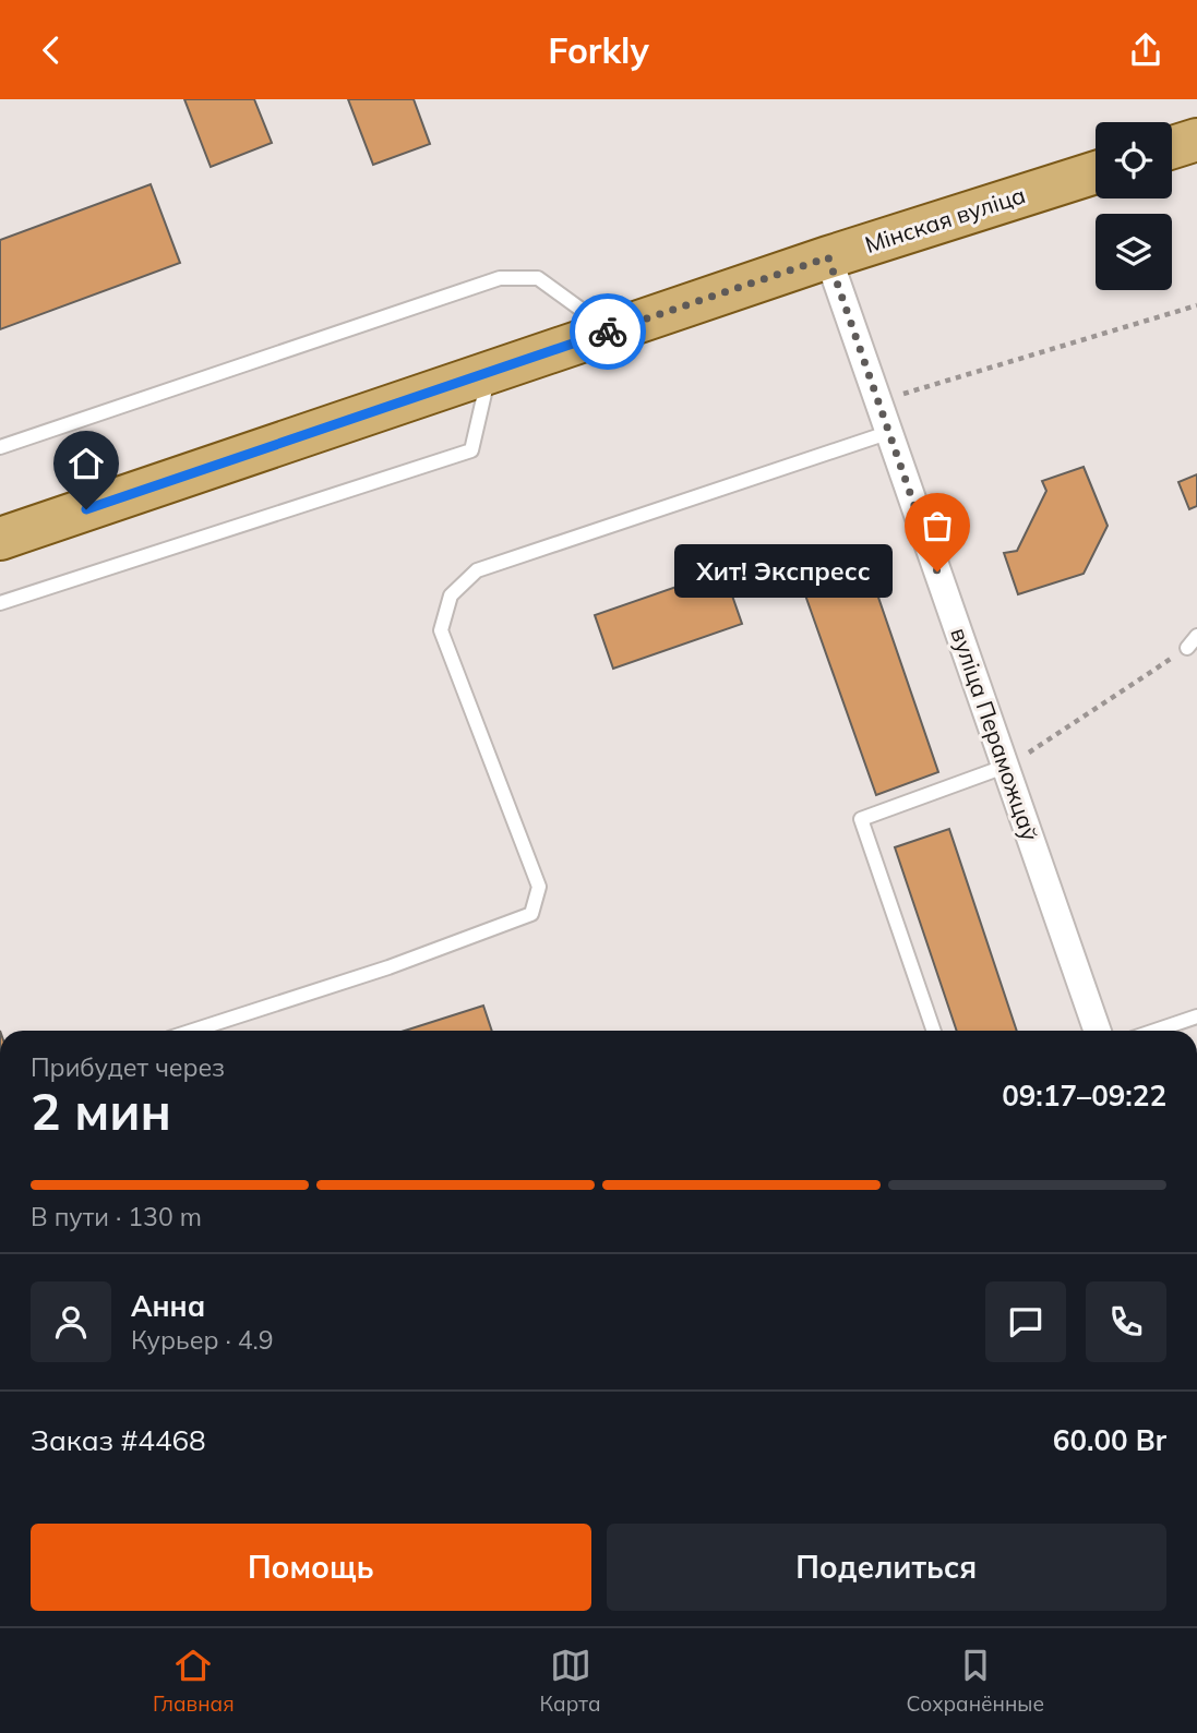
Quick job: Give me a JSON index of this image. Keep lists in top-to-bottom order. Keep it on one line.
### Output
{"streets":{"main road":["Мінская вуліца"],"street":["вуліца Пераможцаў"]},"crossings":[["Мінская вуліца","вуліца Пераможцаў"]],"places":["Хит! Экспресс"],"page":{"header":"Forkly","bubble":"Хит! Экспресс","heading":["2 мин","Прибудет через","09:17–09:22"],"panel":["Анна","Курьер · 4.9","Заказ #4468","60.00 Br"],"bar":"В пути · 130 m","buttons":["Помощь","Поделиться"],"tabs":["Главная","Карта","Сохранённые"]}}
